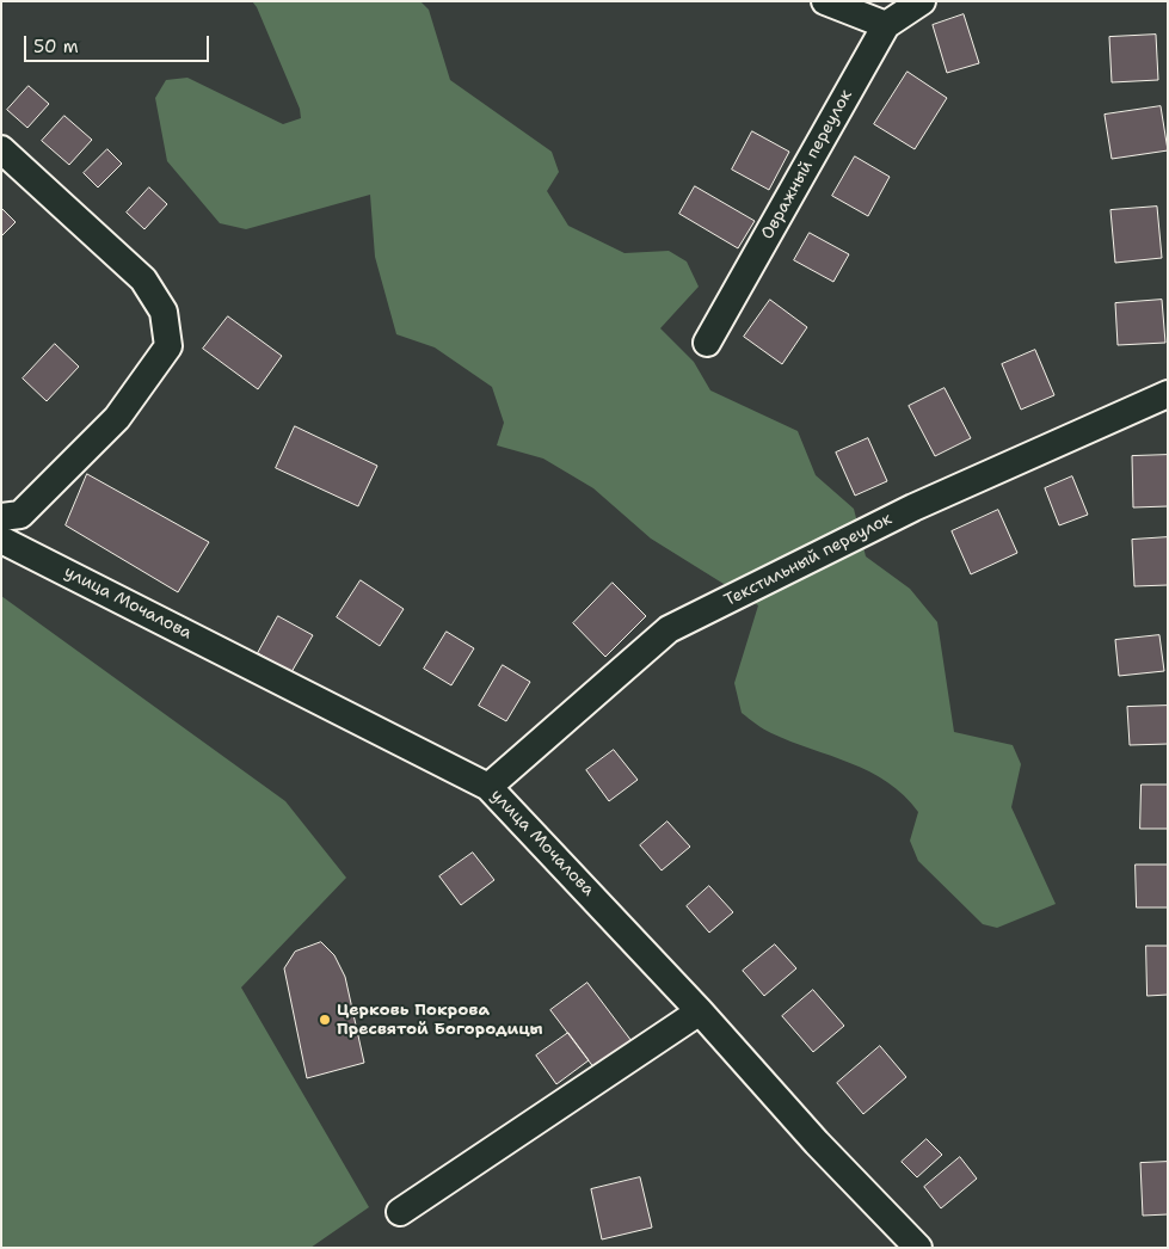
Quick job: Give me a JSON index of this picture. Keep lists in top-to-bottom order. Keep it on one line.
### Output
{"streets":{"street":["Овражный переулок","Текстильный переулок","улица Мочалова"]},"crossings":[["Текстильный переулок","улица Мочалова"]],"places":["Церковь Покрова Пресвятой Богородицы"],"scale_bar":"50 m"}
